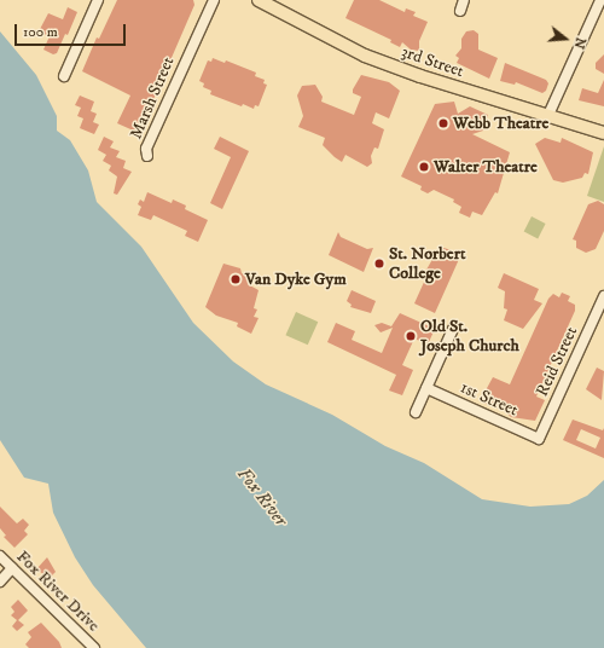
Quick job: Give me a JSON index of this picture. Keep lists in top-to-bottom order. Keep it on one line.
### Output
{"streets":{"main road":["3rd Street"],"street":["Marsh Street","Reid Street","1st Street","Fox River Drive"]},"crossings":[["Reid Street","1st Street"]],"water":["Fox River"],"places":["Webb Theatre","Walter Theatre","St. Norbert College","Van Dyke Gym","Old St. Joseph Church"],"scale_bar":"100 m","north":"right"}
